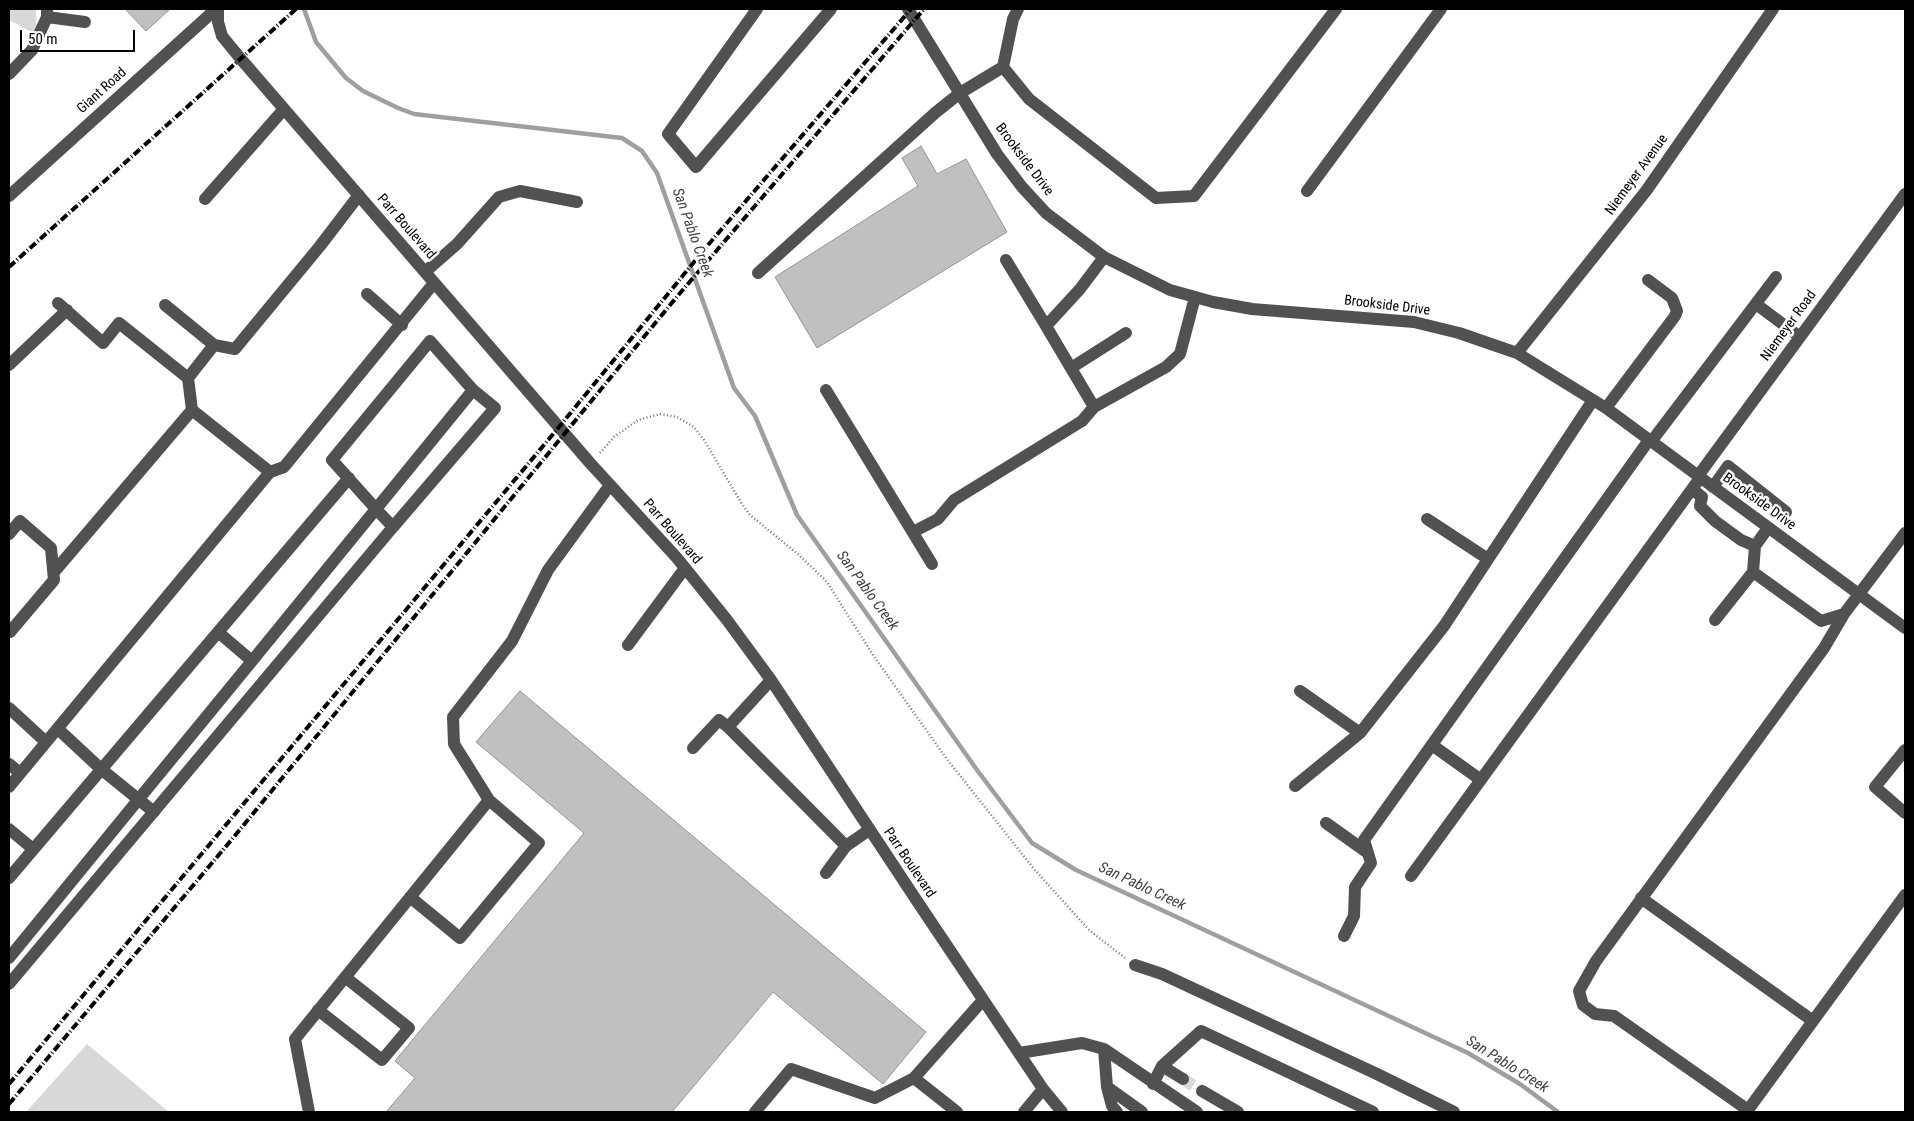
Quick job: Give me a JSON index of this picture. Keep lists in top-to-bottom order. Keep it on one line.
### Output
{"streets":{"street":["Giant Road","Brookside Drive","Niemeyer Avenue","Parr Boulevard","Niemeyer Road"]},"crossings":[["Giant Road","Parr Boulevard"],["Brookside Drive","Niemeyer Avenue"],["Brookside Drive","Niemeyer Road"]],"water":["San Pablo Creek"],"scale_bar":"50 m"}
